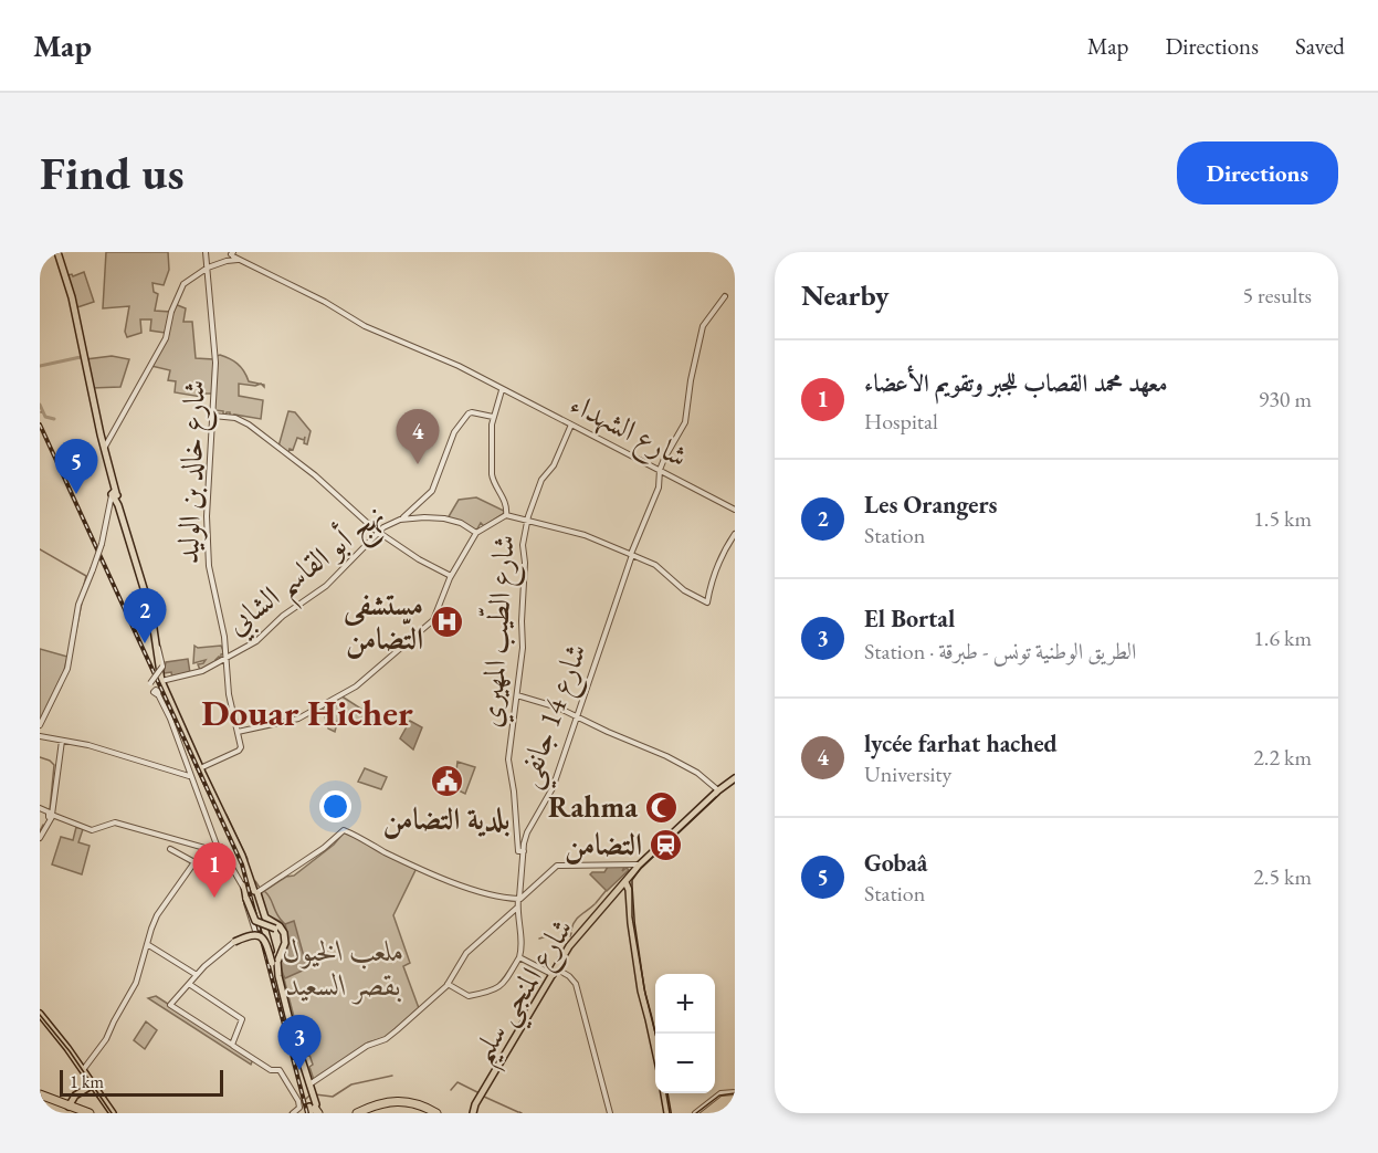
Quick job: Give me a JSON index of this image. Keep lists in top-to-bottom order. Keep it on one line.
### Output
{"streets":{"main road":["شارع المنجي سليم"],"street":["شارع الشهداء","شارع خالد بن الوليد","نهج أبو القاسم الشابي","شارع الطّيب المهيري","شارع 14 جانفي"]},"crossings":[["شارع الشهداء","شارع الطّيب المهيري"],["شارع الشهداء","شارع 14 جانفي"],["شارع خالد بن الوليد","نهج أبو القاسم الشابي"],["شارع الطّيب المهيري","شارع 14 جانفي"]],"districts":["Douar Hicher"],"parks":["ملعب الخيول بقصر السعيد"],"places":{"hospital":["مستشفى التّضامن"],"public building":["بلدية التضامن"],"mosque":["Rahma"],"station":["التضامن"]},"scale_bar":"1 km","page":{"header":"Map","nav":["Map","Directions","Saved"],"buttons":"Directions","title":"Find us","heading":["Nearby","5 results"],"list":[{"mark":"1","name":"معهد محمد القصاب للجبر وتقويم الأعضاء","note":"Hospital","value":"930 m"},{"mark":"2","name":"Les Orangers","note":"Station","value":"1.5 km"},{"mark":"3","name":"El Bortal","note":"Station · الطريق الوطنية تونس - طبرقة","value":"1.6 km"},{"mark":"4","name":"lycée farhat hached","note":"University","value":"2.2 km"},{"mark":"5","name":"Gobaâ","note":"Station","value":"2.5 km"}],"pins":["4","5","2","1","3"],"map_buttons":["+","−"],"scale":"1 km"}}
